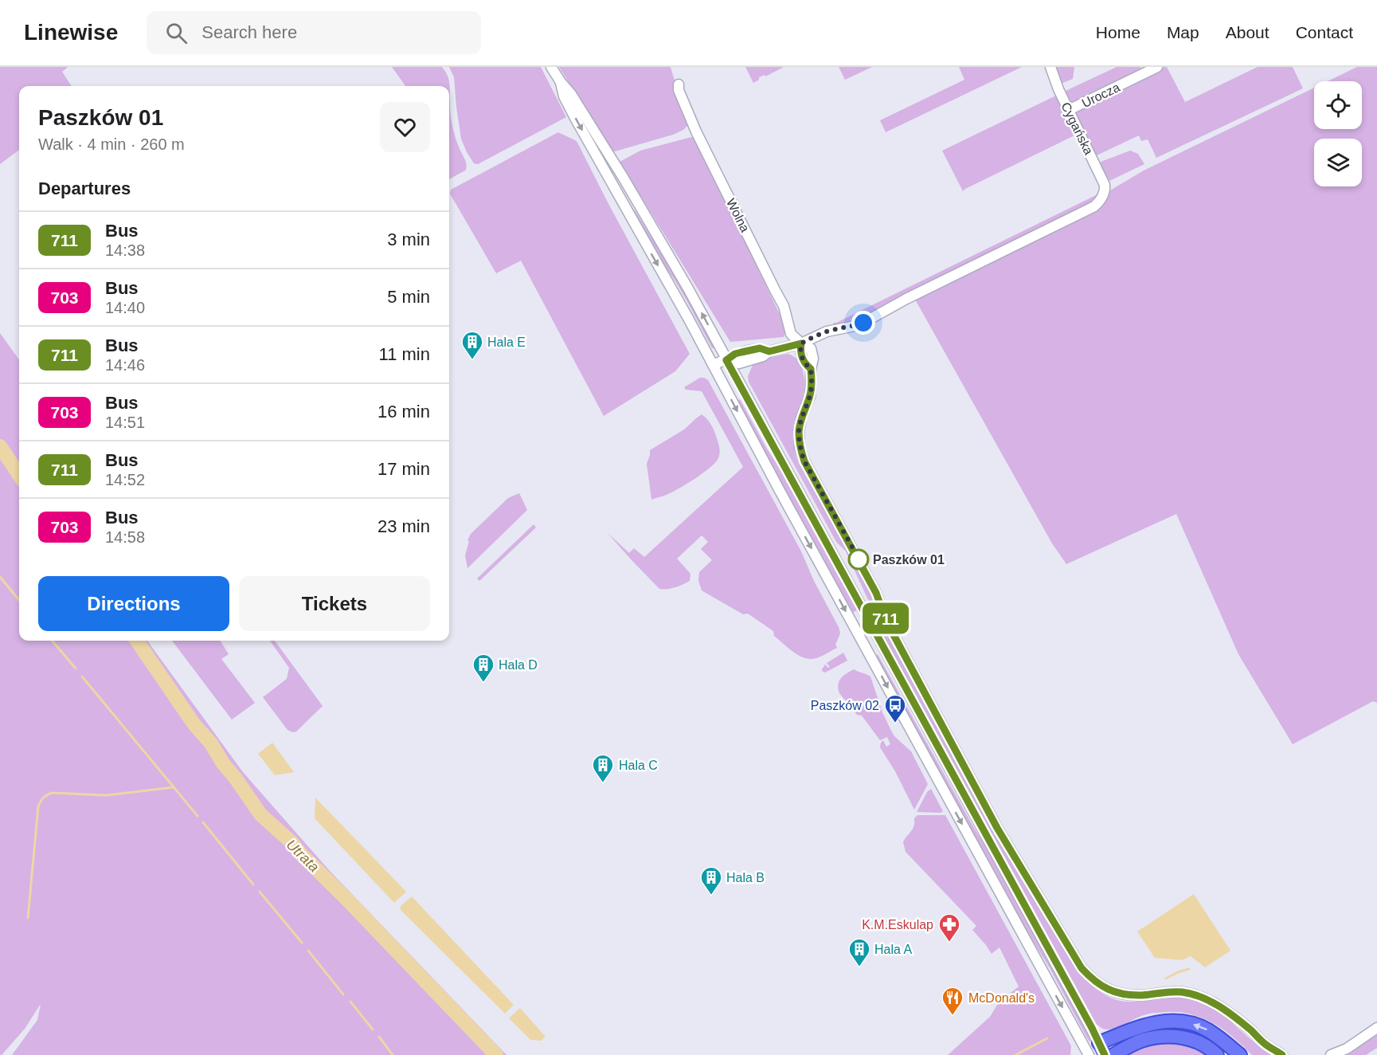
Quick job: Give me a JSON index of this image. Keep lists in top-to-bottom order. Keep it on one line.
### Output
{"streets":{"street":["Urocza","Cygańska","Wolna"]},"crossings":[["Urocza","Cygańska"],["Cygańska","Wolna"]],"water":["Utrata"],"places":{"building":["Hala E","Hala D","Hala C","Hala B","Hala A"],"other":["Paszków 01"],"bus stop":["Paszków 02"],"pharmacy":["K.M.Eskulap"],"restaurant":["McDonald's"]},"lines":["bus line 711"],"page":{"header":"Linewise","search":"Search here","nav":["Home","Map","About","Contact"],"on_map":"711","heading":[["Paszków 01","Walk · 4 min · 260 m"],"Departures"],"list":[{"mark":"711","name":"Bus","note":"14:38","value":"3 min"},{"mark":"703","name":"Bus","note":"14:40","value":"5 min"},{"mark":"711","name":"Bus","note":"14:46","value":"11 min"},{"mark":"703","name":"Bus","note":"14:51","value":"16 min"},{"mark":"711","name":"Bus","note":"14:52","value":"17 min"},{"mark":"703","name":"Bus","note":"14:58","value":"23 min"}],"buttons":["Directions","Tickets"]}}
